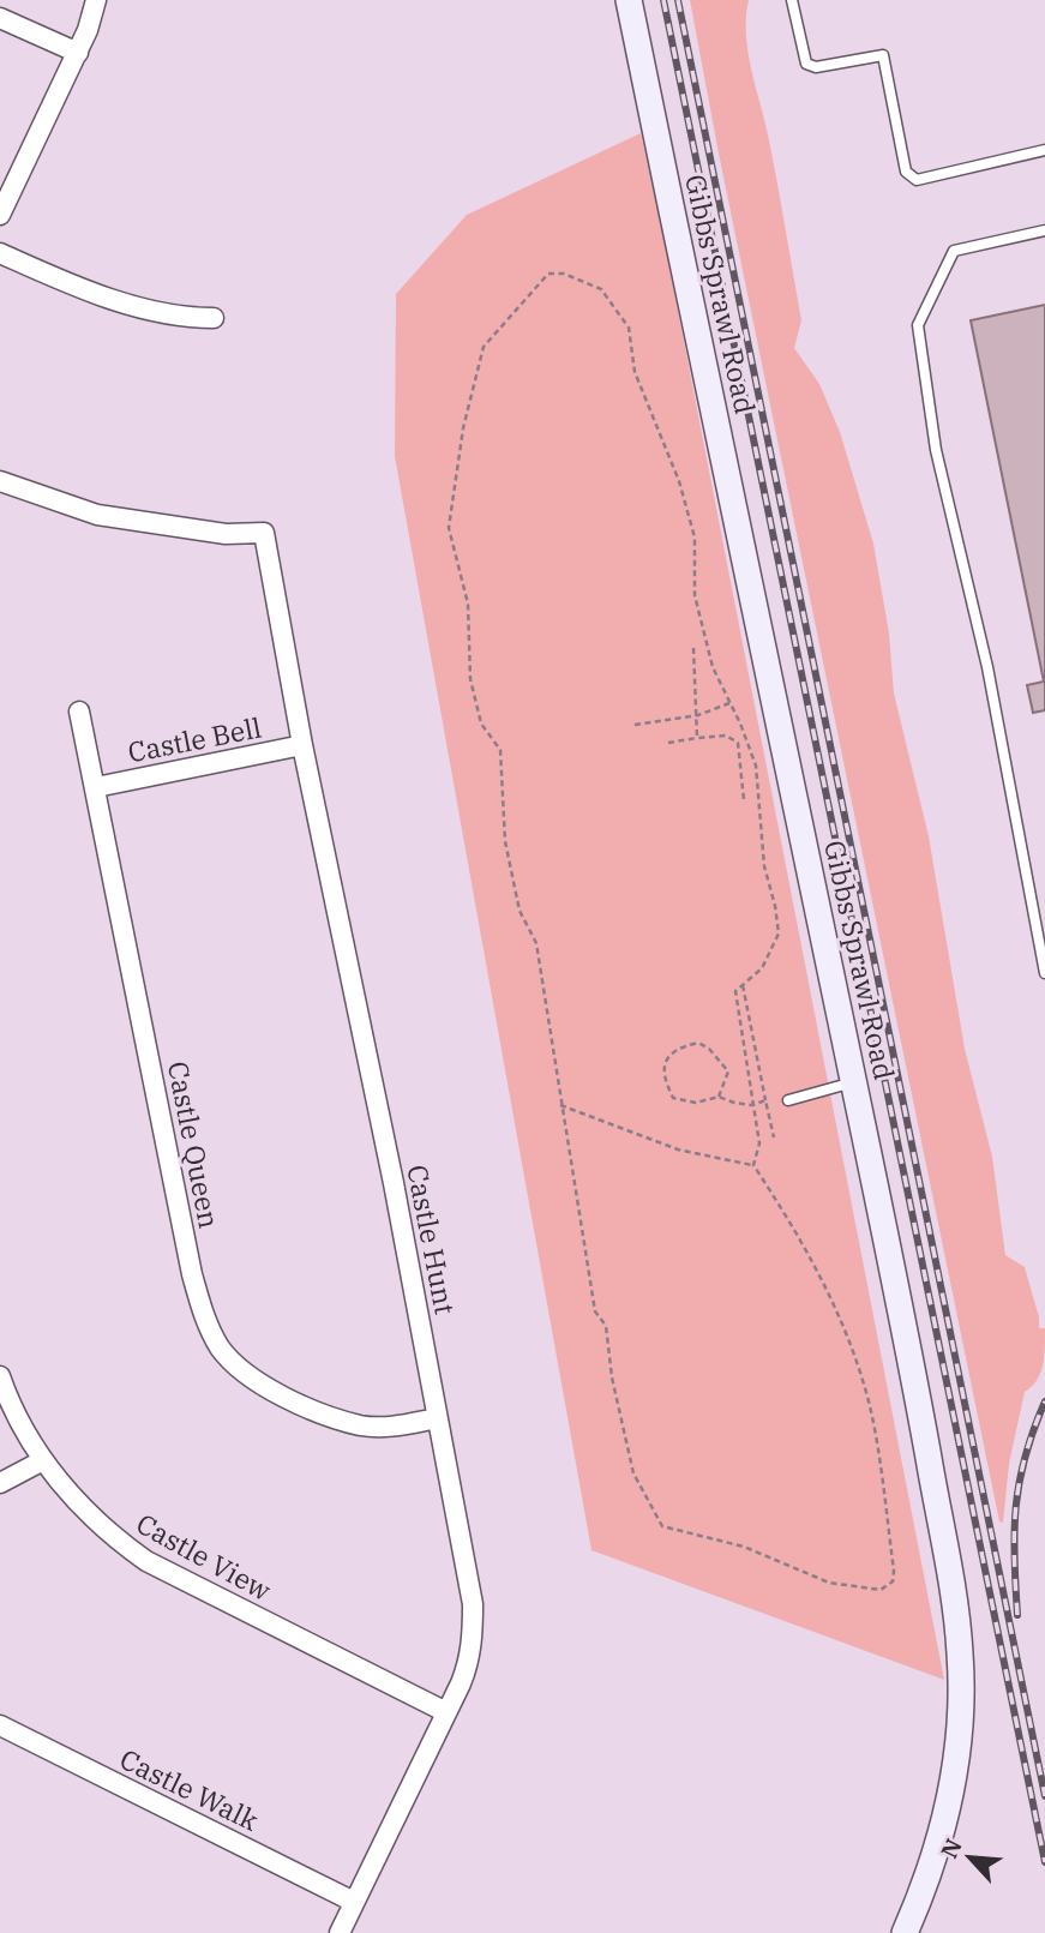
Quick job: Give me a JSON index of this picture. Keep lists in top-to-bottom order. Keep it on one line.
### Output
{"streets":{"main road":["Gibbs Sprawl Road"],"street":["Castle Bell","Castle Queen","Castle Hunt","Castle View","Castle Walk"]},"crossings":[["Castle Bell","Castle Queen"],["Castle Bell","Castle Hunt"],["Castle Queen","Castle Hunt"],["Castle Hunt","Castle View"],["Castle Hunt","Castle Walk"]],"north":"top left"}
